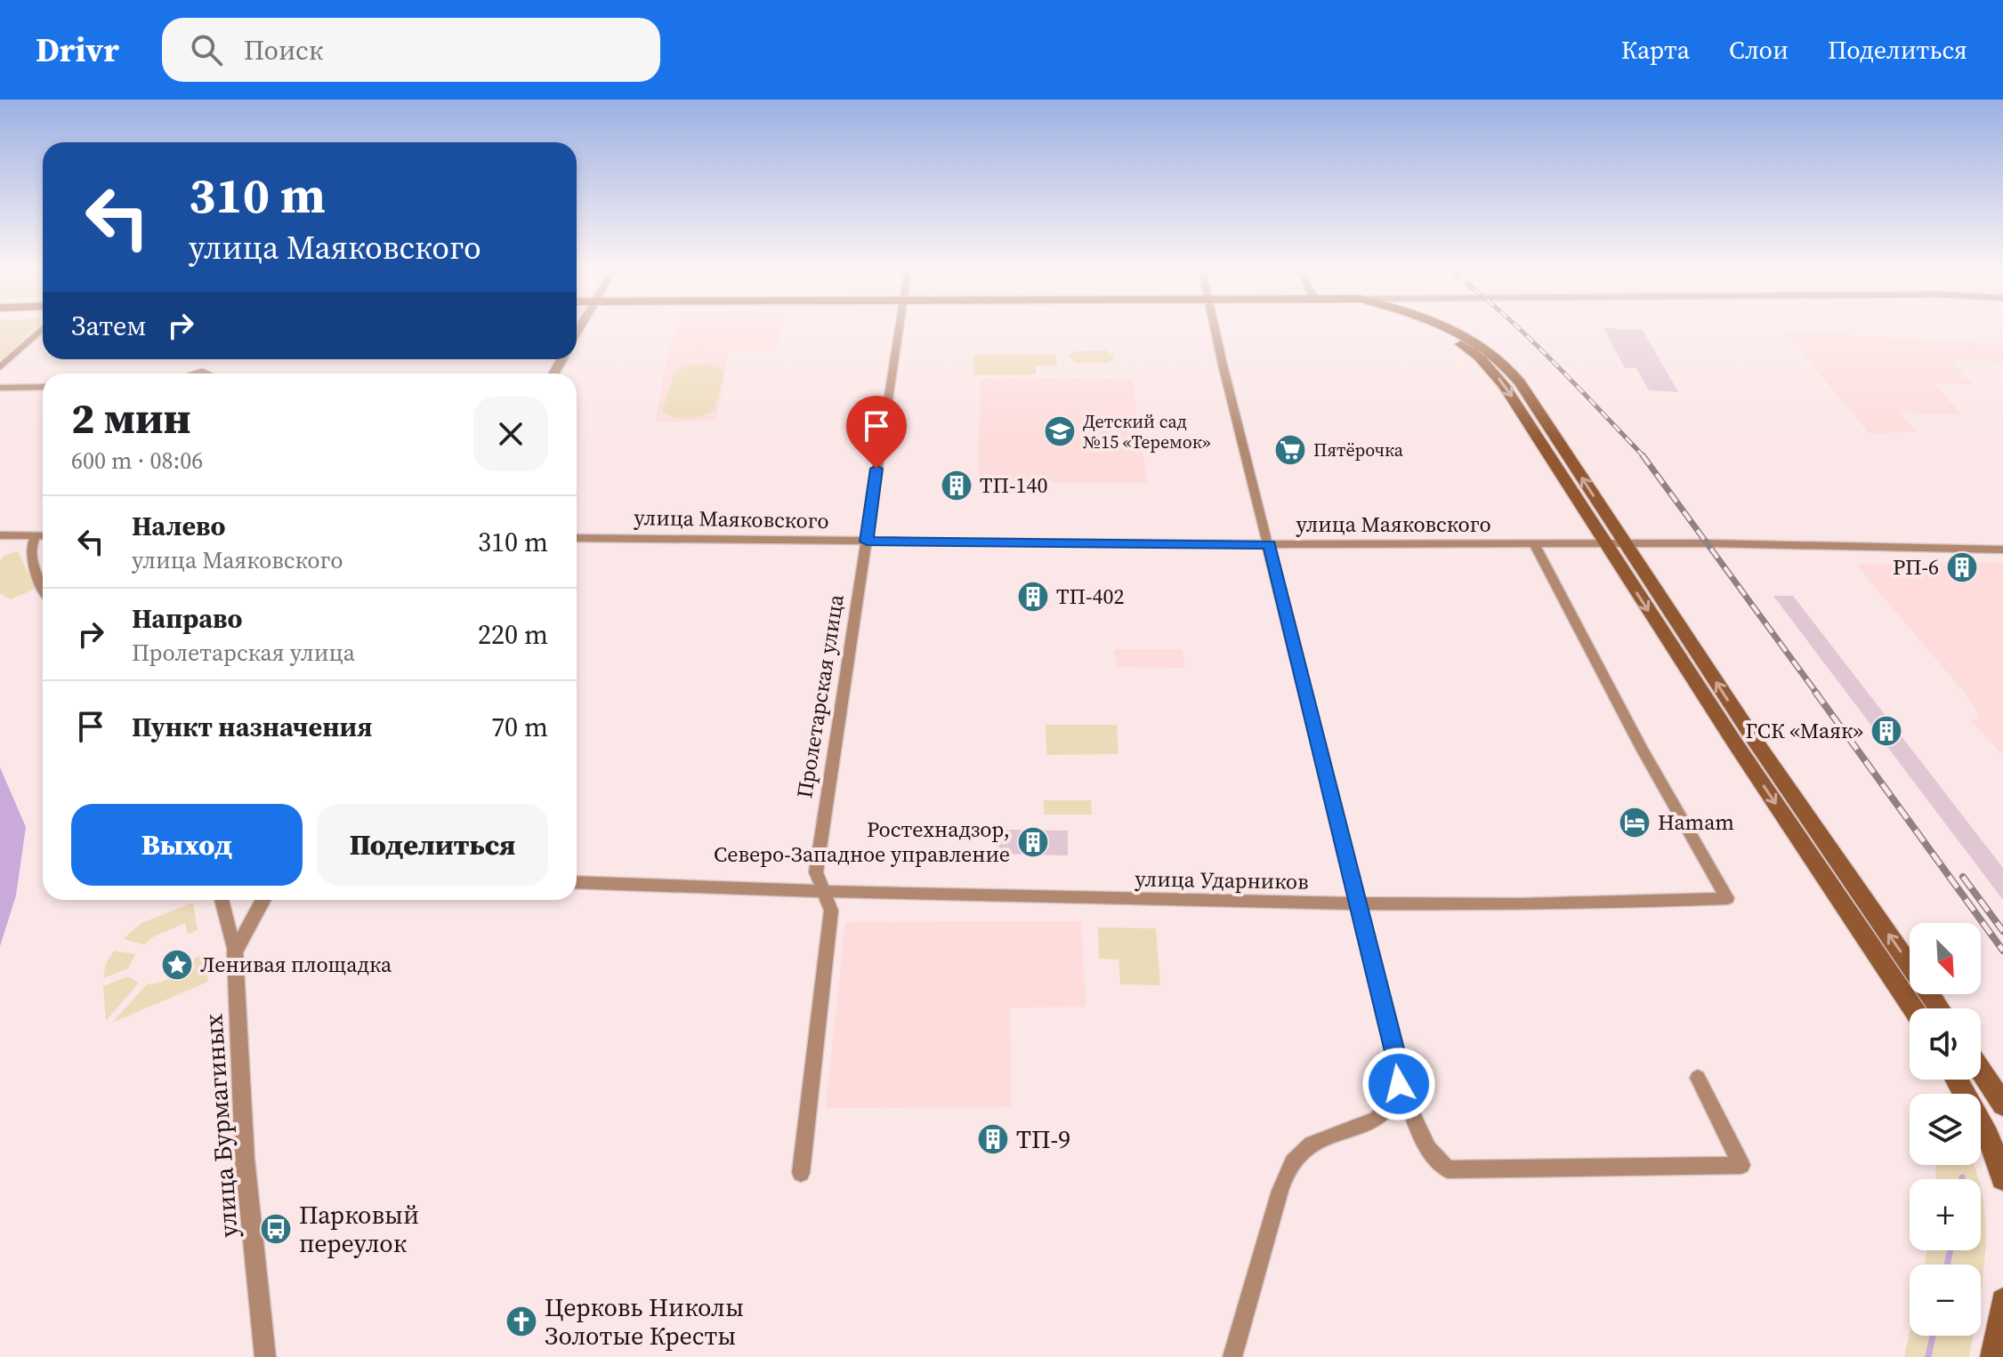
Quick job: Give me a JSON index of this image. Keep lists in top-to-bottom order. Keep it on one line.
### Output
{"streets":{"street":["улица Маяковского","Пролетарская улица","улица Ударников","улица Бурмагиных"]},"crossings":[["улица Маяковского","Пролетарская улица"],["улица Маяковского","улица Ударников"],["Пролетарская улица","улица Ударников"]],"places":{"school or university":["Детский сад №15 «Теремок»"],"supermarket":["Пятёрочка"],"building":["ТП-140","РП-6","ТП-402","ГСК «Маяк»","Ростехнадзор, Северо-Западное управление","ТП-9"],"hotel":["Hamam"],"place":["Ленивая площадка"],"bus stop":["Парковый переулок"],"church":["Церковь Николы Золотые Кресты"]},"north":"bottom right","page":{"header":"Drivr","search":"Поиск","nav":["Карта","Слои","Поделиться"],"turn":["310 m","улица Маяковского"],"then":"Затем","heading":["2 мин","600 m · 08:06"],"list":[{"name":"Налево","note":"улица Маяковского","value":"310 m"},{"name":"Направо","note":"Пролетарская улица","value":"220 m"},{"name":"Пункт назначения","value":"70 m"}],"buttons":["Выход","Поделиться"],"map_buttons":["+","−"]}}
